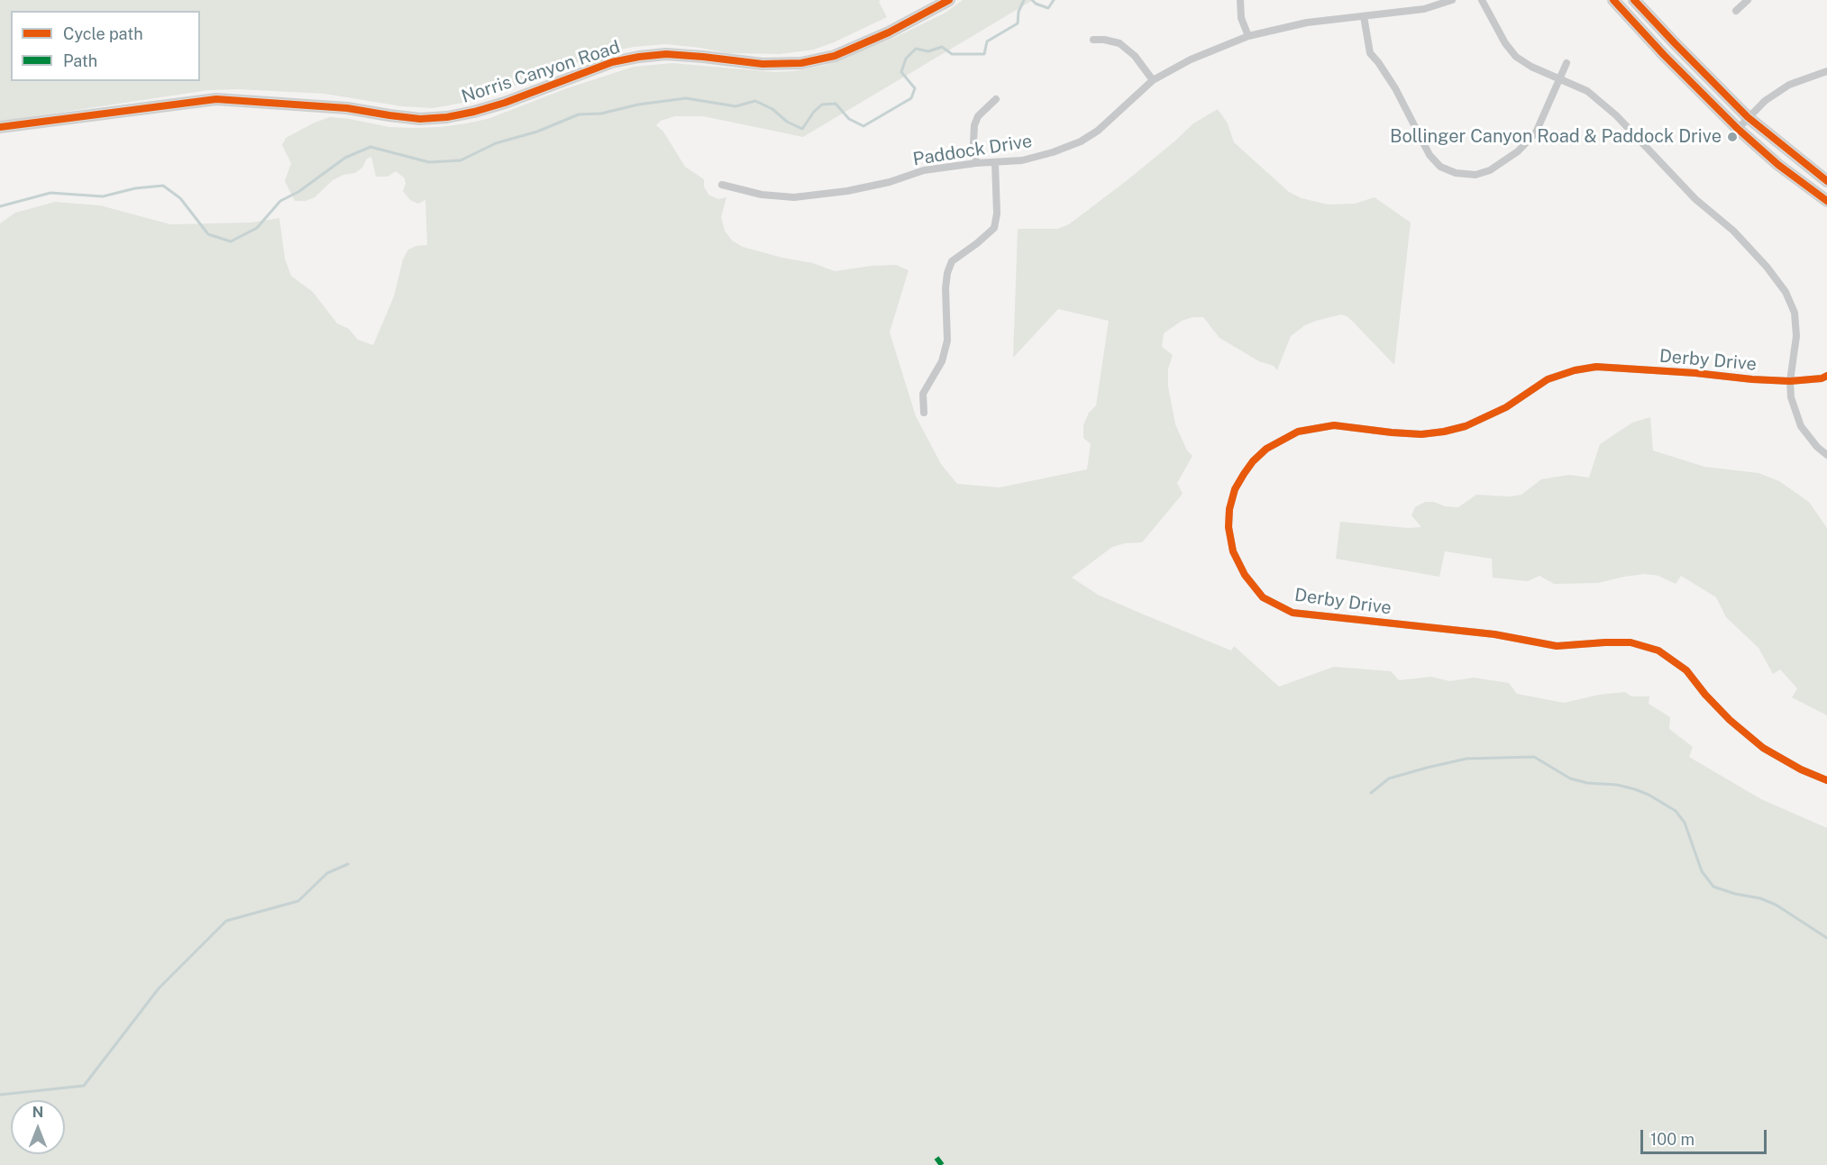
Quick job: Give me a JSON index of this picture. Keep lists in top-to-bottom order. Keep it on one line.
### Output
{"streets":{"street":["Norris Canyon Road","Paddock Drive","Derby Drive"]},"places":["Bollinger Canyon Road & Paddock Drive"],"legend":["Cycle path","Path"],"scale_bar":"100 m","north":"top"}
